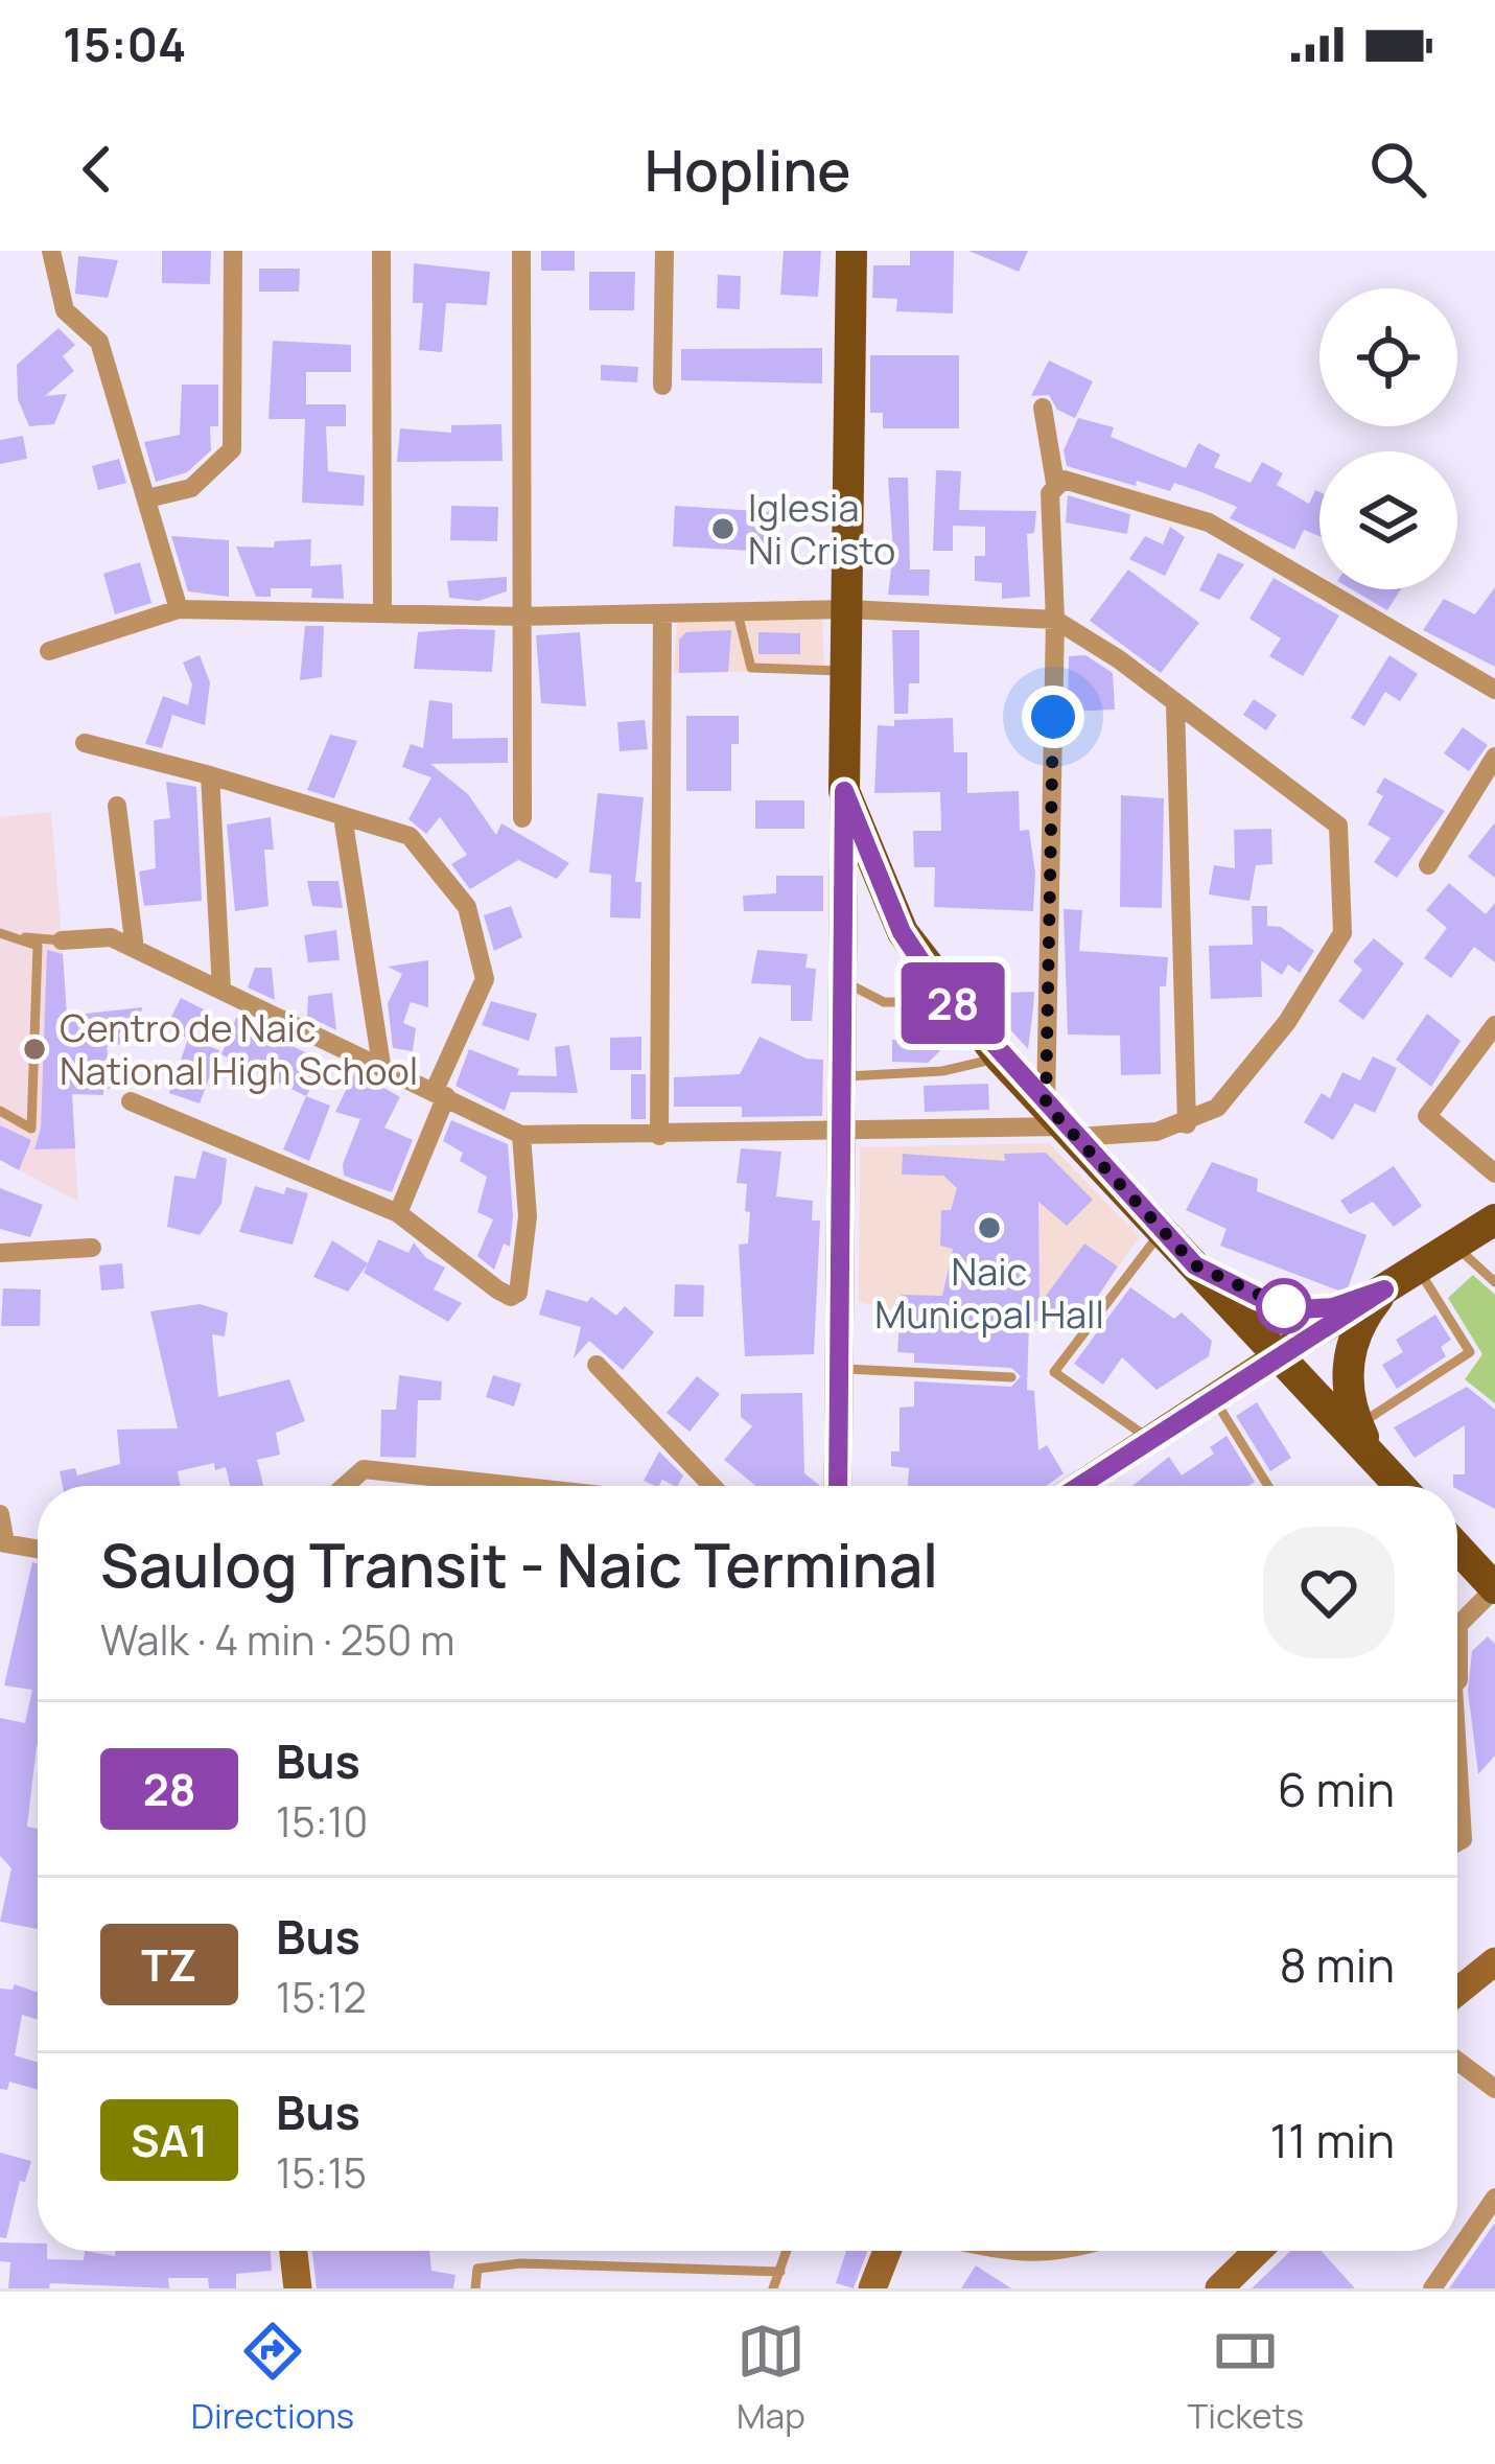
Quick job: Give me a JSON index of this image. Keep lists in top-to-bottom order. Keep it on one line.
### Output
{"places":["Iglesia Ni Cristo","Centro de Naic National High School","Naic Municpal Hall"],"lines":["bus line 28"],"page":{"status":"15:04","header":"Hopline","on_map":"28","heading":["Saulog Transit - Naic Terminal","Walk · 4 min · 250 m"],"list":[{"mark":"28","name":"Bus","note":"15:10","value":"6 min"},{"mark":"TZ","name":"Bus","note":"15:12","value":"8 min"},{"mark":"SA1","name":"Bus","note":"15:15","value":"11 min"}],"tabs":["Directions","Map","Tickets"]}}
